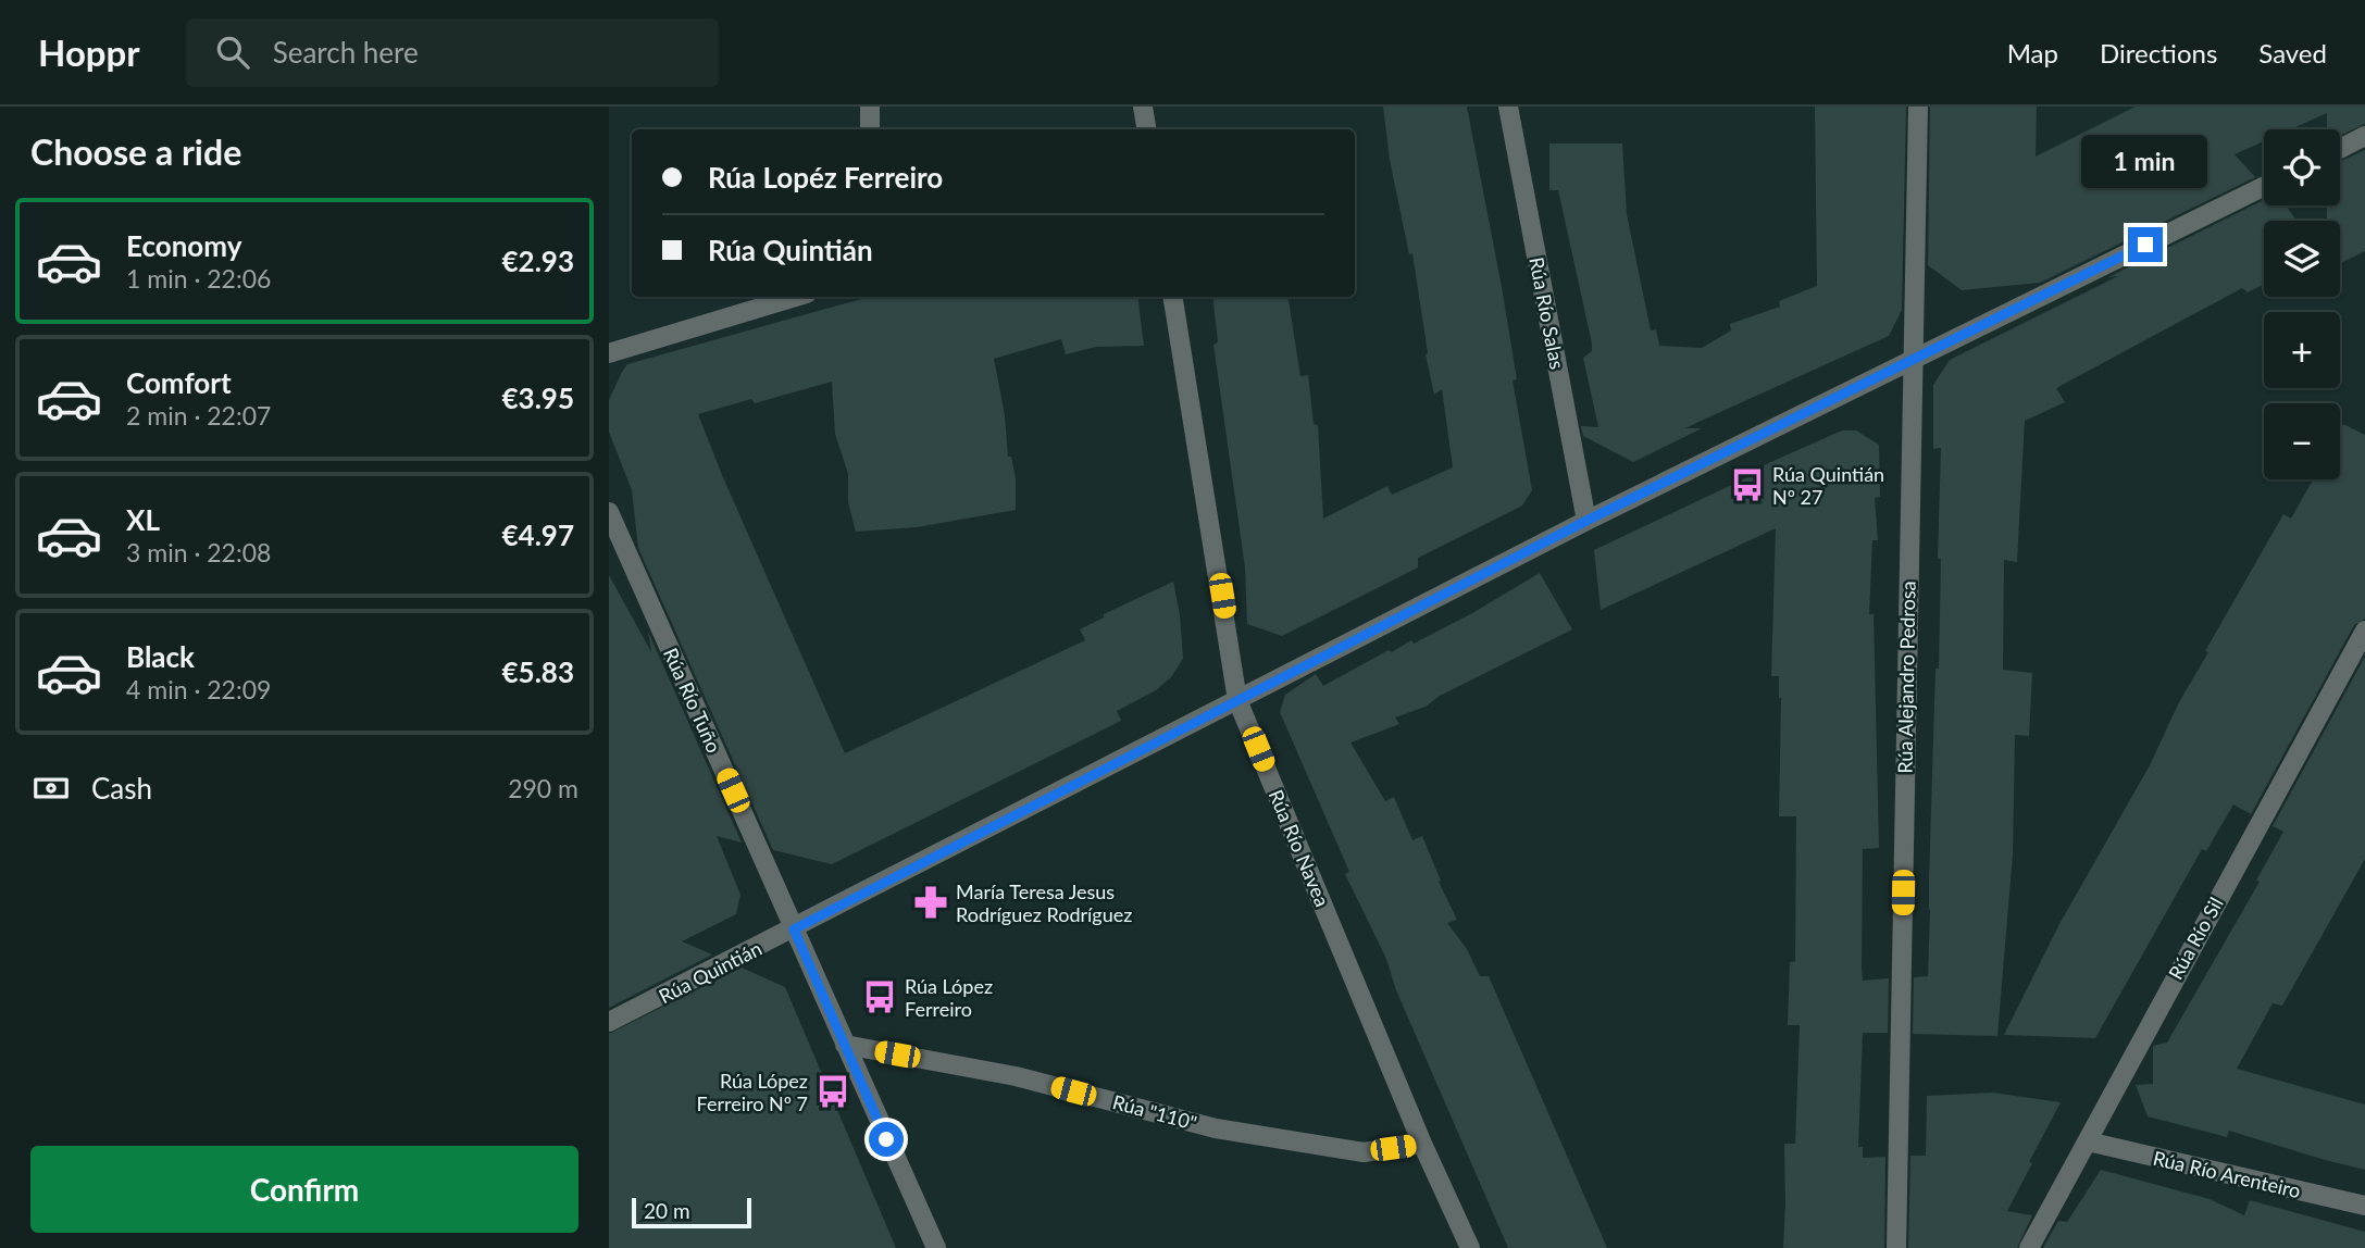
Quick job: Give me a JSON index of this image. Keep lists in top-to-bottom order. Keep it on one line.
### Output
{"streets":{"street":["Rúa Río Salas","Rúa Alejandro Pedrosa","Rúa Río Tuño","Rúa Río Navea","Rúa Río Sil","Rúa Quintián","Rúa \"110\"","Rúa Río Arenteiro"]},"crossings":[["Rúa Río Salas","Rúa Quintián"],["Rúa Alejandro Pedrosa","Rúa Quintián"],["Rúa Río Tuño","Rúa Quintián"],["Rúa Río Tuño","Rúa \"110\""],["Rúa Río Navea","Rúa Quintián"],["Rúa Río Navea","Rúa \"110\""],["Rúa Río Sil","Rúa Río Arenteiro"]],"places":{"bus stop":["Rúa Quintián Nº 27","Rúa López Ferreiro","Rúa López Ferreiro Nº 7"],"pharmacy":["María Teresa Jesus Rodríguez Rodríguez"]},"scale_bar":"20 m","page":{"header":"Hoppr","search":"Search here","nav":["Map","Directions","Saved"],"heading":"Choose a ride","map_buttons":["+","−"],"banner":["Rúa Lopéz Ferreiro","Rúa Quintián"],"bubble":"1 min","list":[{"name":"Economy","note":"1 min · 22:06","value":"€2.93"},{"name":"Comfort","note":"2 min · 22:07","value":"€3.95"},{"name":"XL","note":"3 min · 22:08","value":"€4.97"},{"name":"Black","note":"4 min · 22:09","value":"€5.83"}],"pay":["Cash","290 m"],"buttons":"Confirm","scale":"20 m"}}
